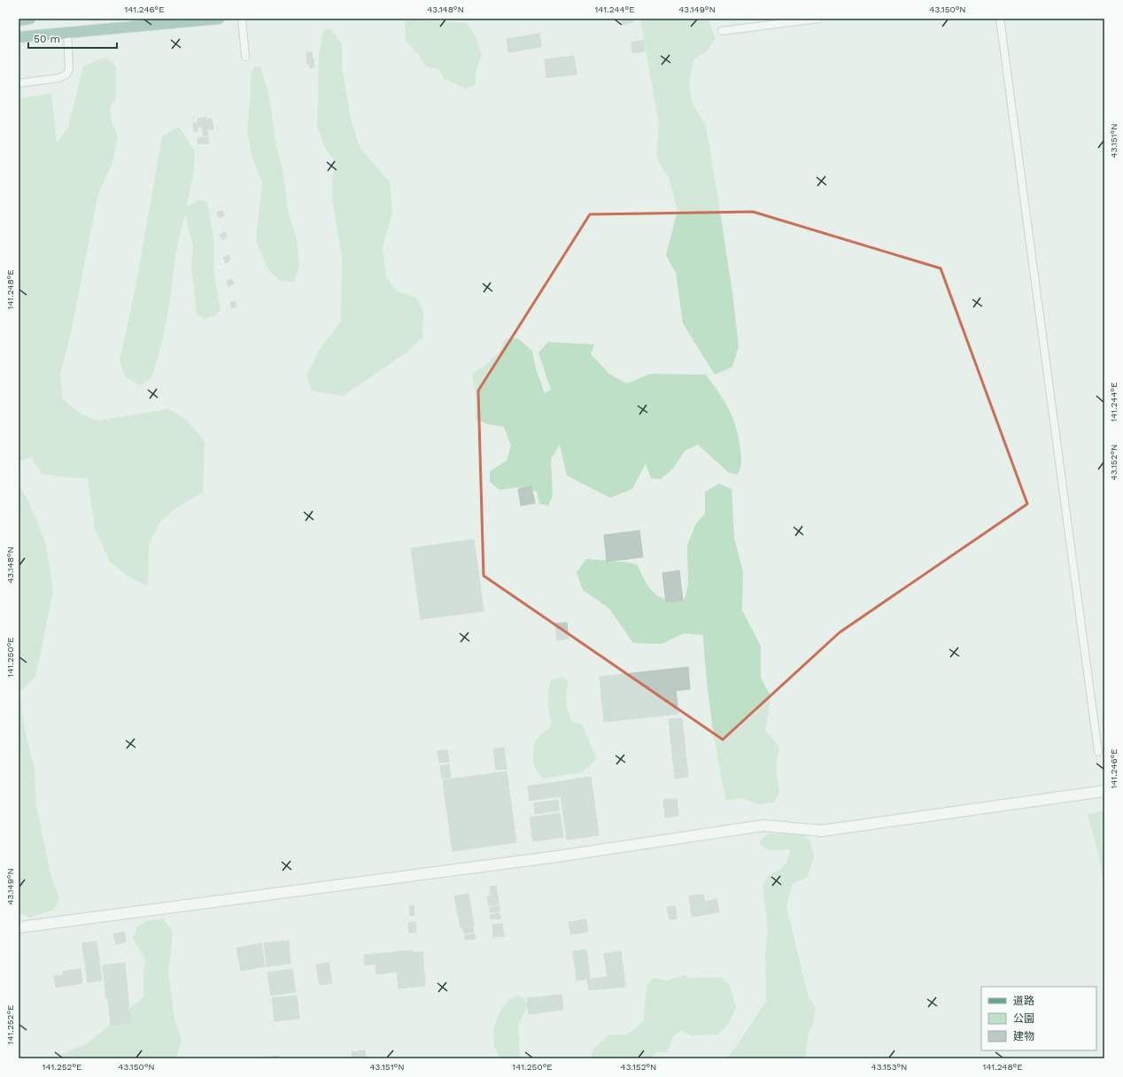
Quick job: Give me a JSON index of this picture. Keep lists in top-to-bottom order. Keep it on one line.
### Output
{"legend":["道路","公園","建物"],"scale_bar":"50 m","coordinates":["141.246°E","43.148°N","141.244°E","43.149°N","43.150°N","43.151°N","141.248°E","43.152°N","141.250°E","141.252°E","43.153°N"]}
